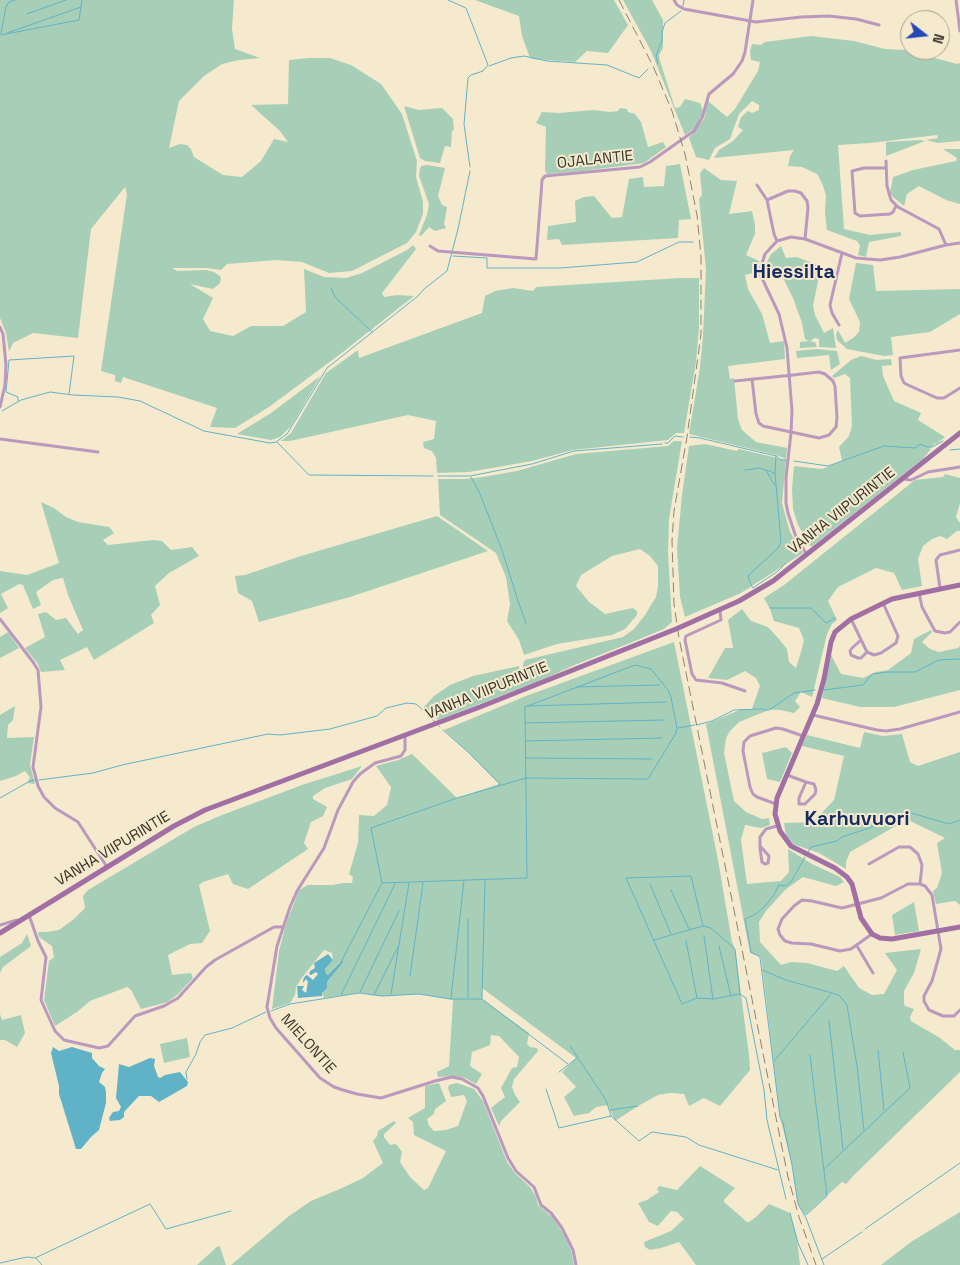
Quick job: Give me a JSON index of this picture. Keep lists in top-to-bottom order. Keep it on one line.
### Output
{"streets":{"street":["OJALANTIE","VANHA VIIPURINTIE","MIELONTIE"]},"crossings":[["VANHA VIIPURINTIE","MIELONTIE"]],"districts":["Hiessilta","Karhuvuori"],"north":"right"}
